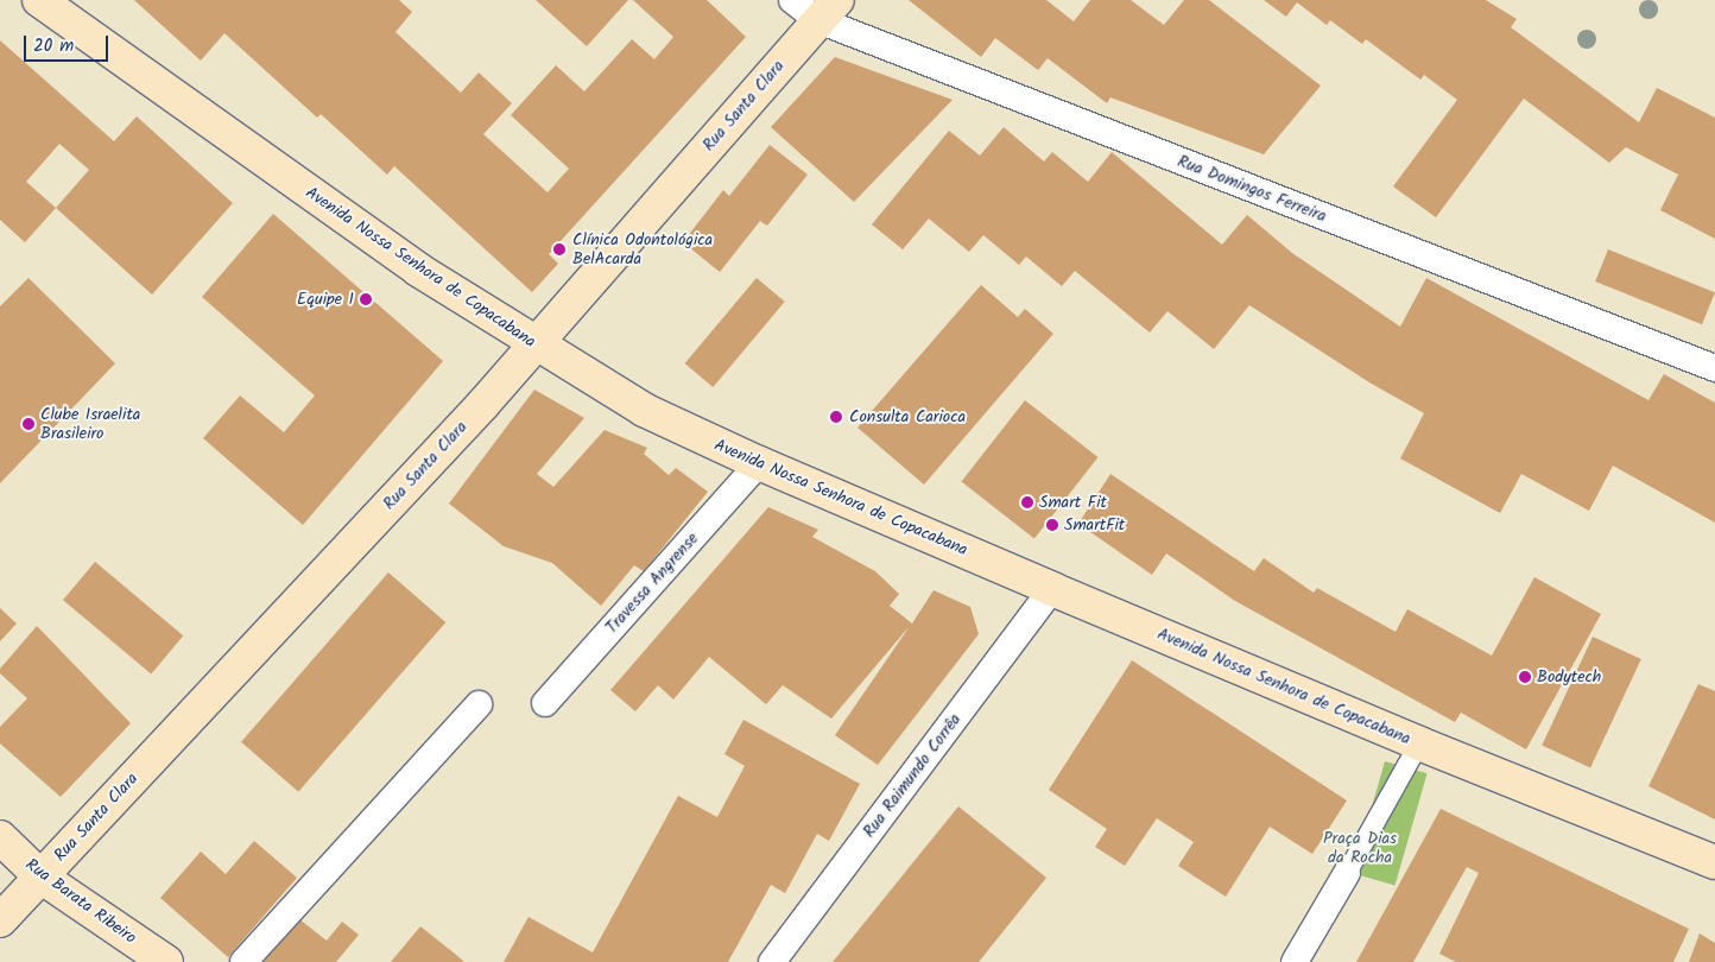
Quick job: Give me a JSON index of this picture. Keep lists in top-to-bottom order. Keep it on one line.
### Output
{"streets":{"main road":["Rua Santa Clara","Avenida Nossa Senhora de Copacabana","Rua Barata Ribeiro"],"street":["Rua Domingos Ferreira","Travessa Angrense","Rua Raimundo Corrêa"]},"crossings":[["Rua Santa Clara","Rua Domingos Ferreira"],["Rua Santa Clara","Avenida Nossa Senhora de Copacabana"],["Rua Santa Clara","Rua Barata Ribeiro"],["Avenida Nossa Senhora de Copacabana","Travessa Angrense"],["Avenida Nossa Senhora de Copacabana","Rua Raimundo Corrêa"]],"parks":["Praça Dias da Rocha"],"places":["Clínica Odontológica BelAcarda","Equipe 1","Consulta Carioca","Clube Israelita Brasileiro","Smart Fit","SmartFit","Bodytech"],"scale_bar":"20 m"}
